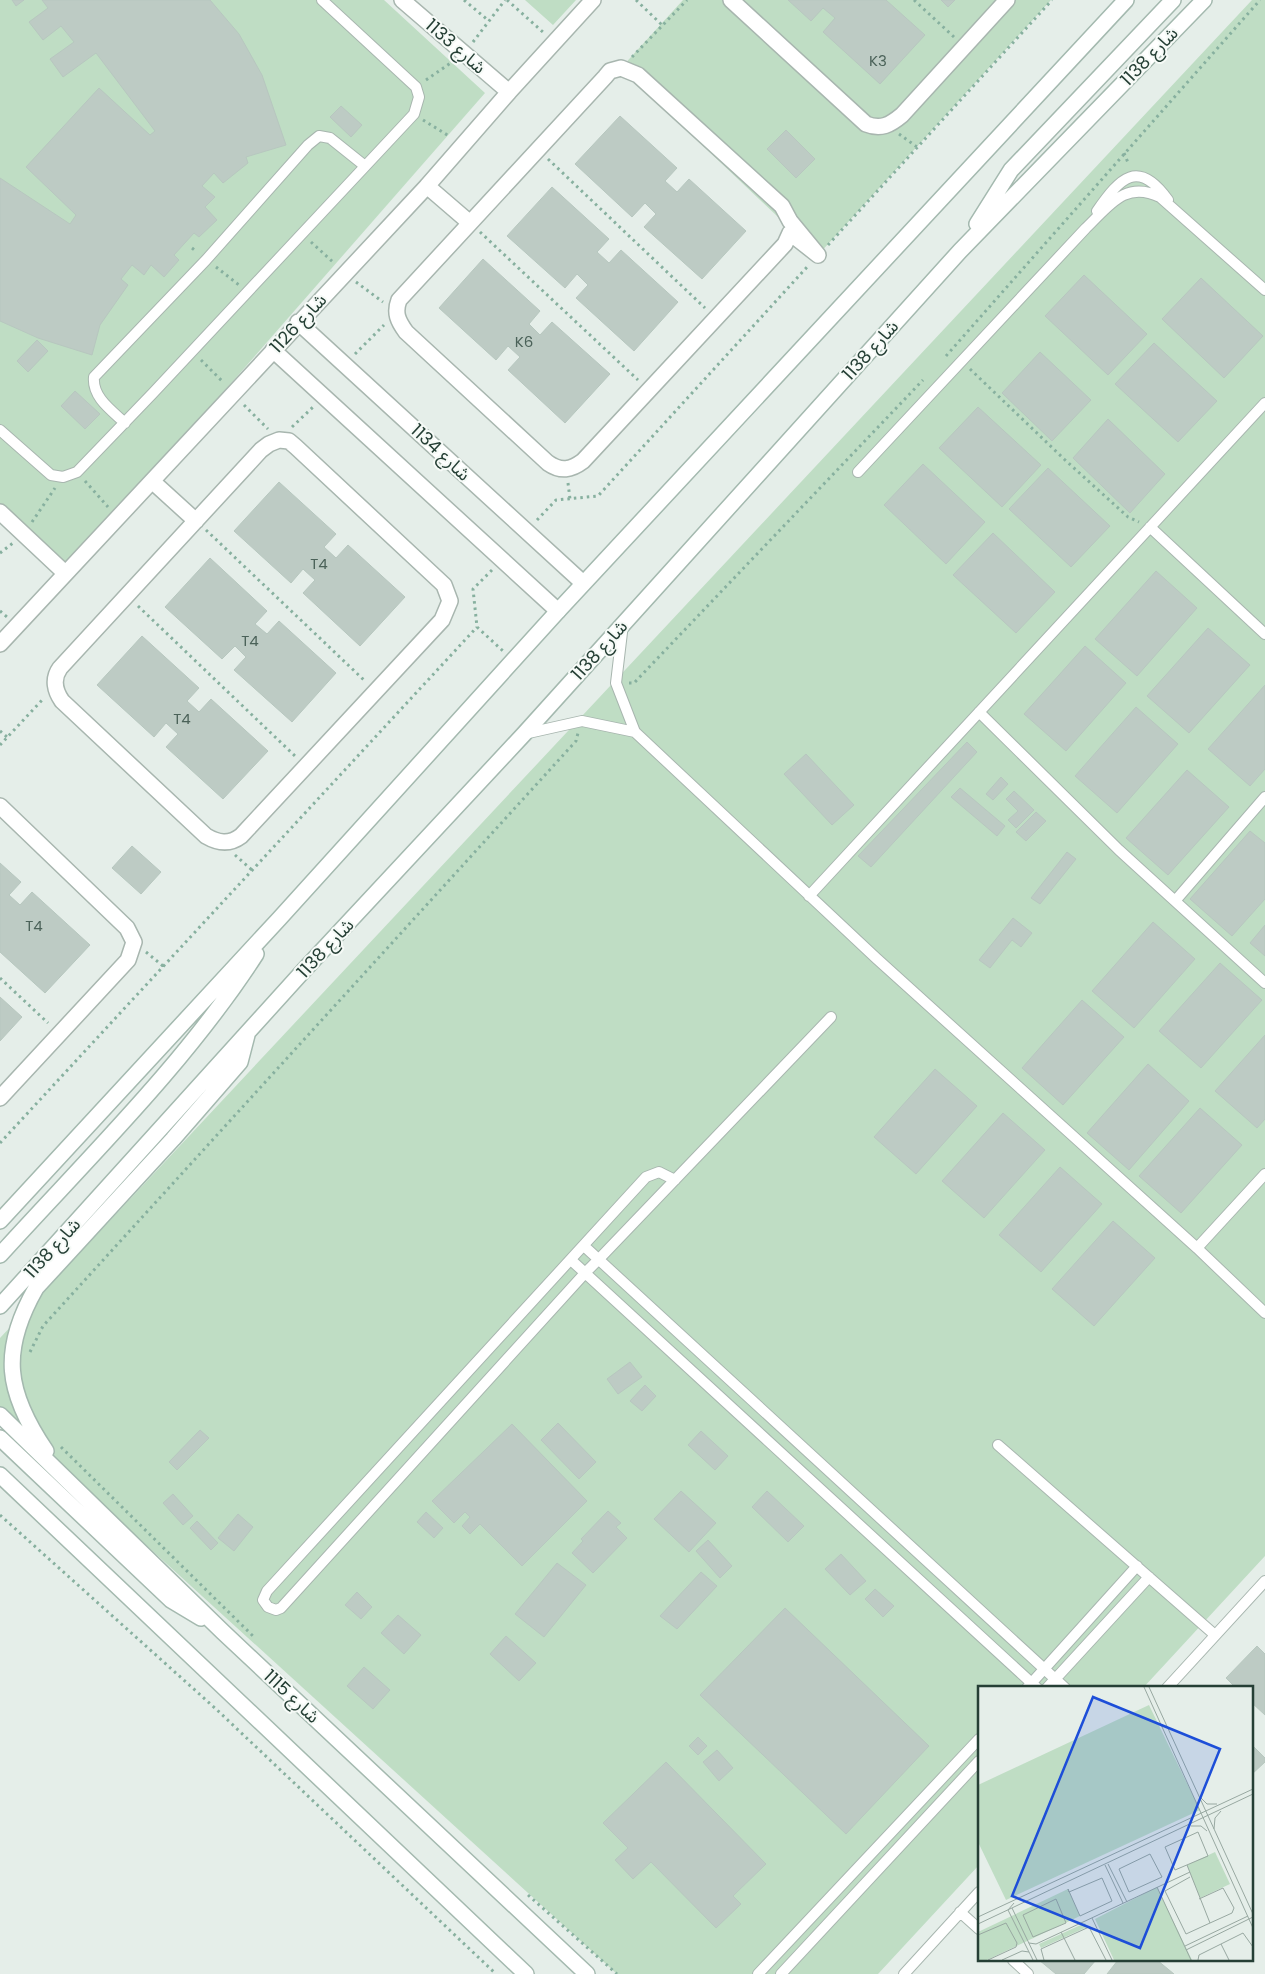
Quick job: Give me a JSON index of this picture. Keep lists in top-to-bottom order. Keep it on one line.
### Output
{"streets":{"street":["شارع 1133","شارع 1138","شارع 1126","شارع 1134","شارع 1115"]},"crossings":[["شارع 1133","شارع 1126"],["شارع 1126","شارع 1134"]],"house_numbers":["K3","K6","T4","T4","T4","T4"]}
